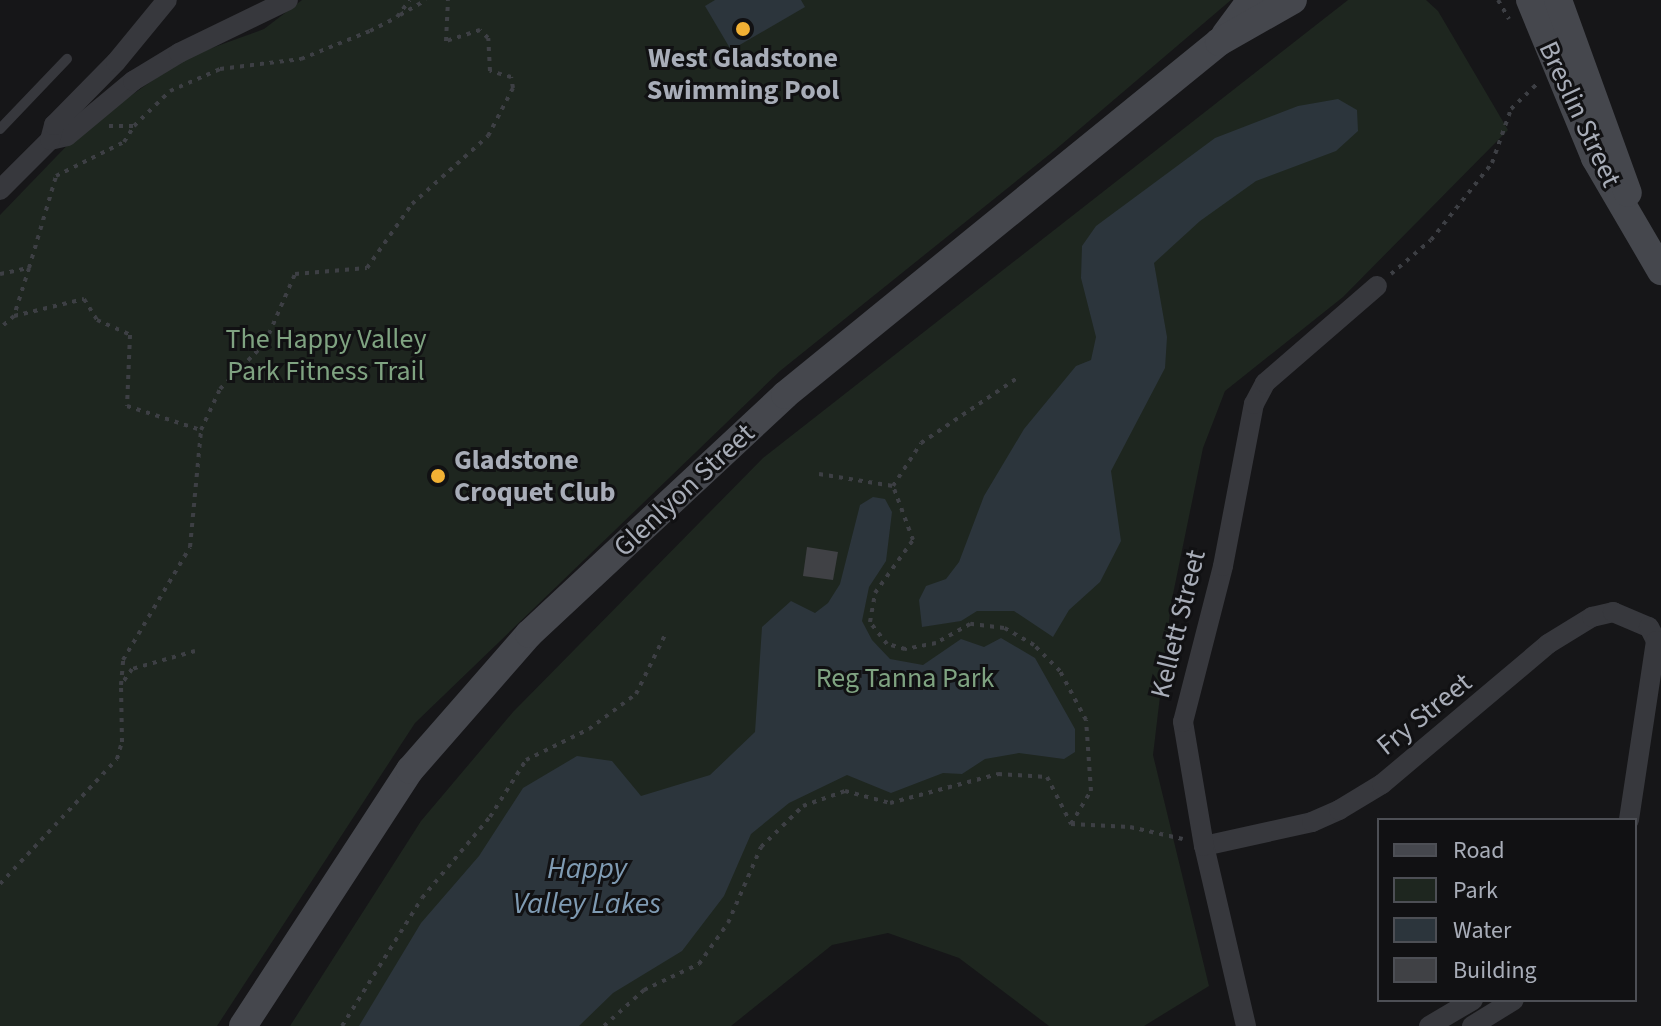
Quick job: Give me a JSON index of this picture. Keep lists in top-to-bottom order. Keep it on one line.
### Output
{"streets":{"main road":["Breslin Street","Glenlyon Street"],"street":["Kellett Street","Fry Street"]},"crossings":[["Kellett Street","Fry Street"]],"water":["Happy Valley Lakes"],"parks":["The Happy Valley Park Fitness Trail","Reg Tanna Park"],"places":["West Gladstone Swimming Pool","Gladstone Croquet Club"],"legend":["Road","Park","Water","Building"]}
